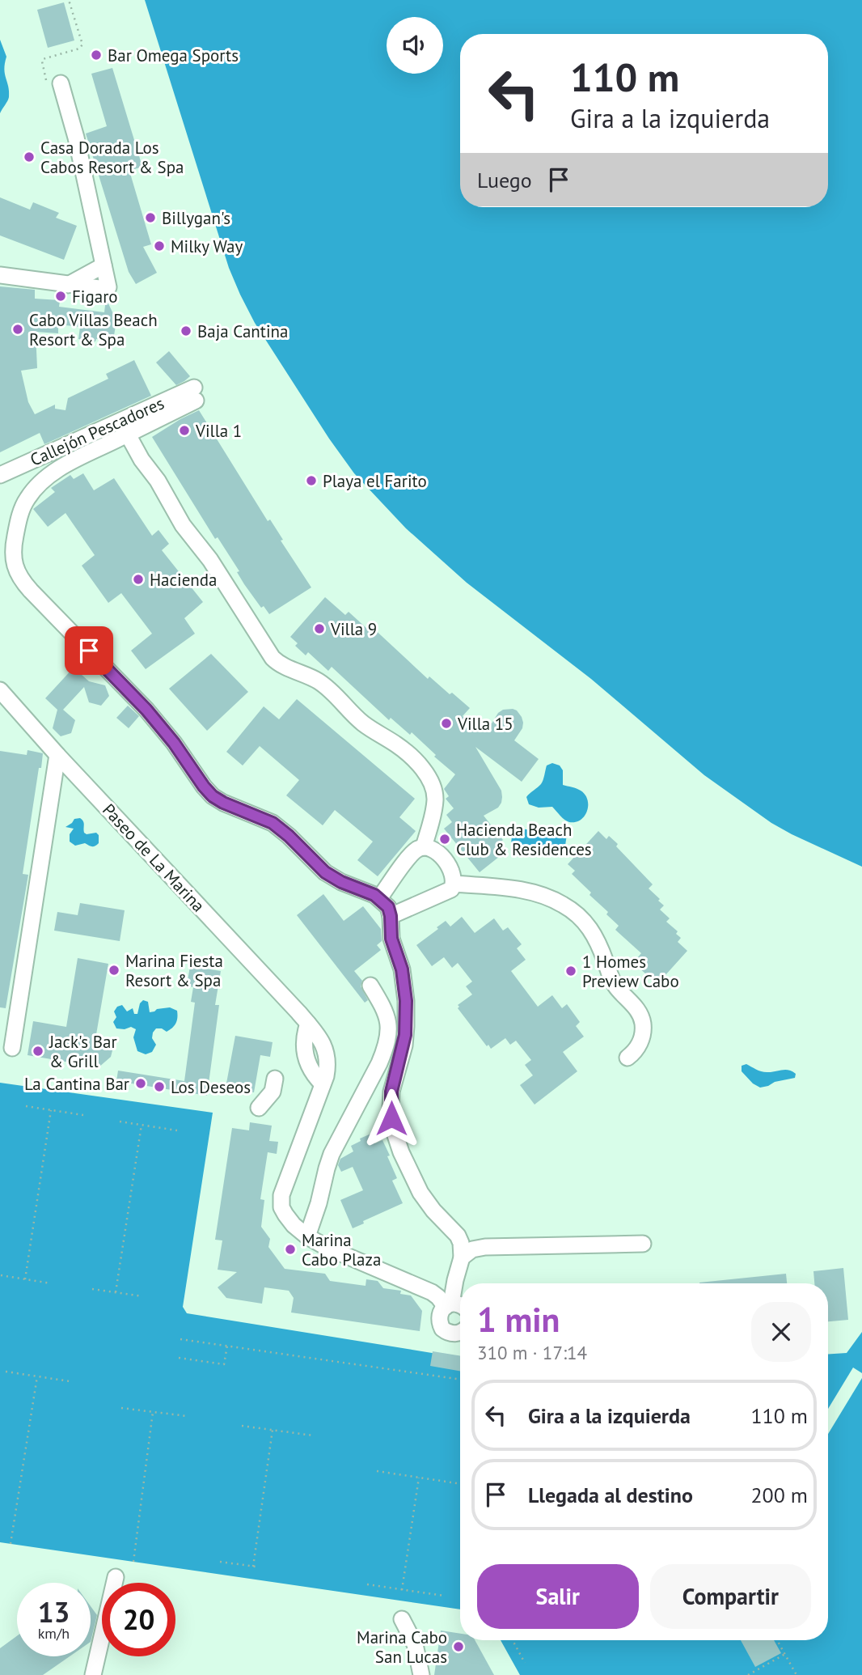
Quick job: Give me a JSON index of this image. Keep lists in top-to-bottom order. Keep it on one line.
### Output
{"streets":{"street":["Callejón Pescadores","Paseo de La Marina"]},"places":["Bar Omega Sports","Casa Dorada Los Cabos Resort & Spa","Billygan's","Milky Way","Figaro","Cabo Villas Beach Resort & Spa","Baja Cantina","Villa 1","Playa el Farito","Hacienda","Villa 9","Villa 15","Hacienda Beach Club & Residences","Marina Fiesta Resort & Spa","1 Homes Preview Cabo","Jack's Bar & Grill","La Cantina Bar","Los Deseos","Marina Cabo Plaza","Marina Cabo San Lucas"],"page":{"turn":["110 m","Gira a la izquierda"],"then":"Luego","heading":["1 min","310 m · 17:14"],"list":[{"name":"Gira a la izquierda","value":"110 m"},{"name":"Llegada al destino","value":"200 m"}],"buttons":["Salir","Compartir"],"speed":"13 km/h","limit":"20"}}
